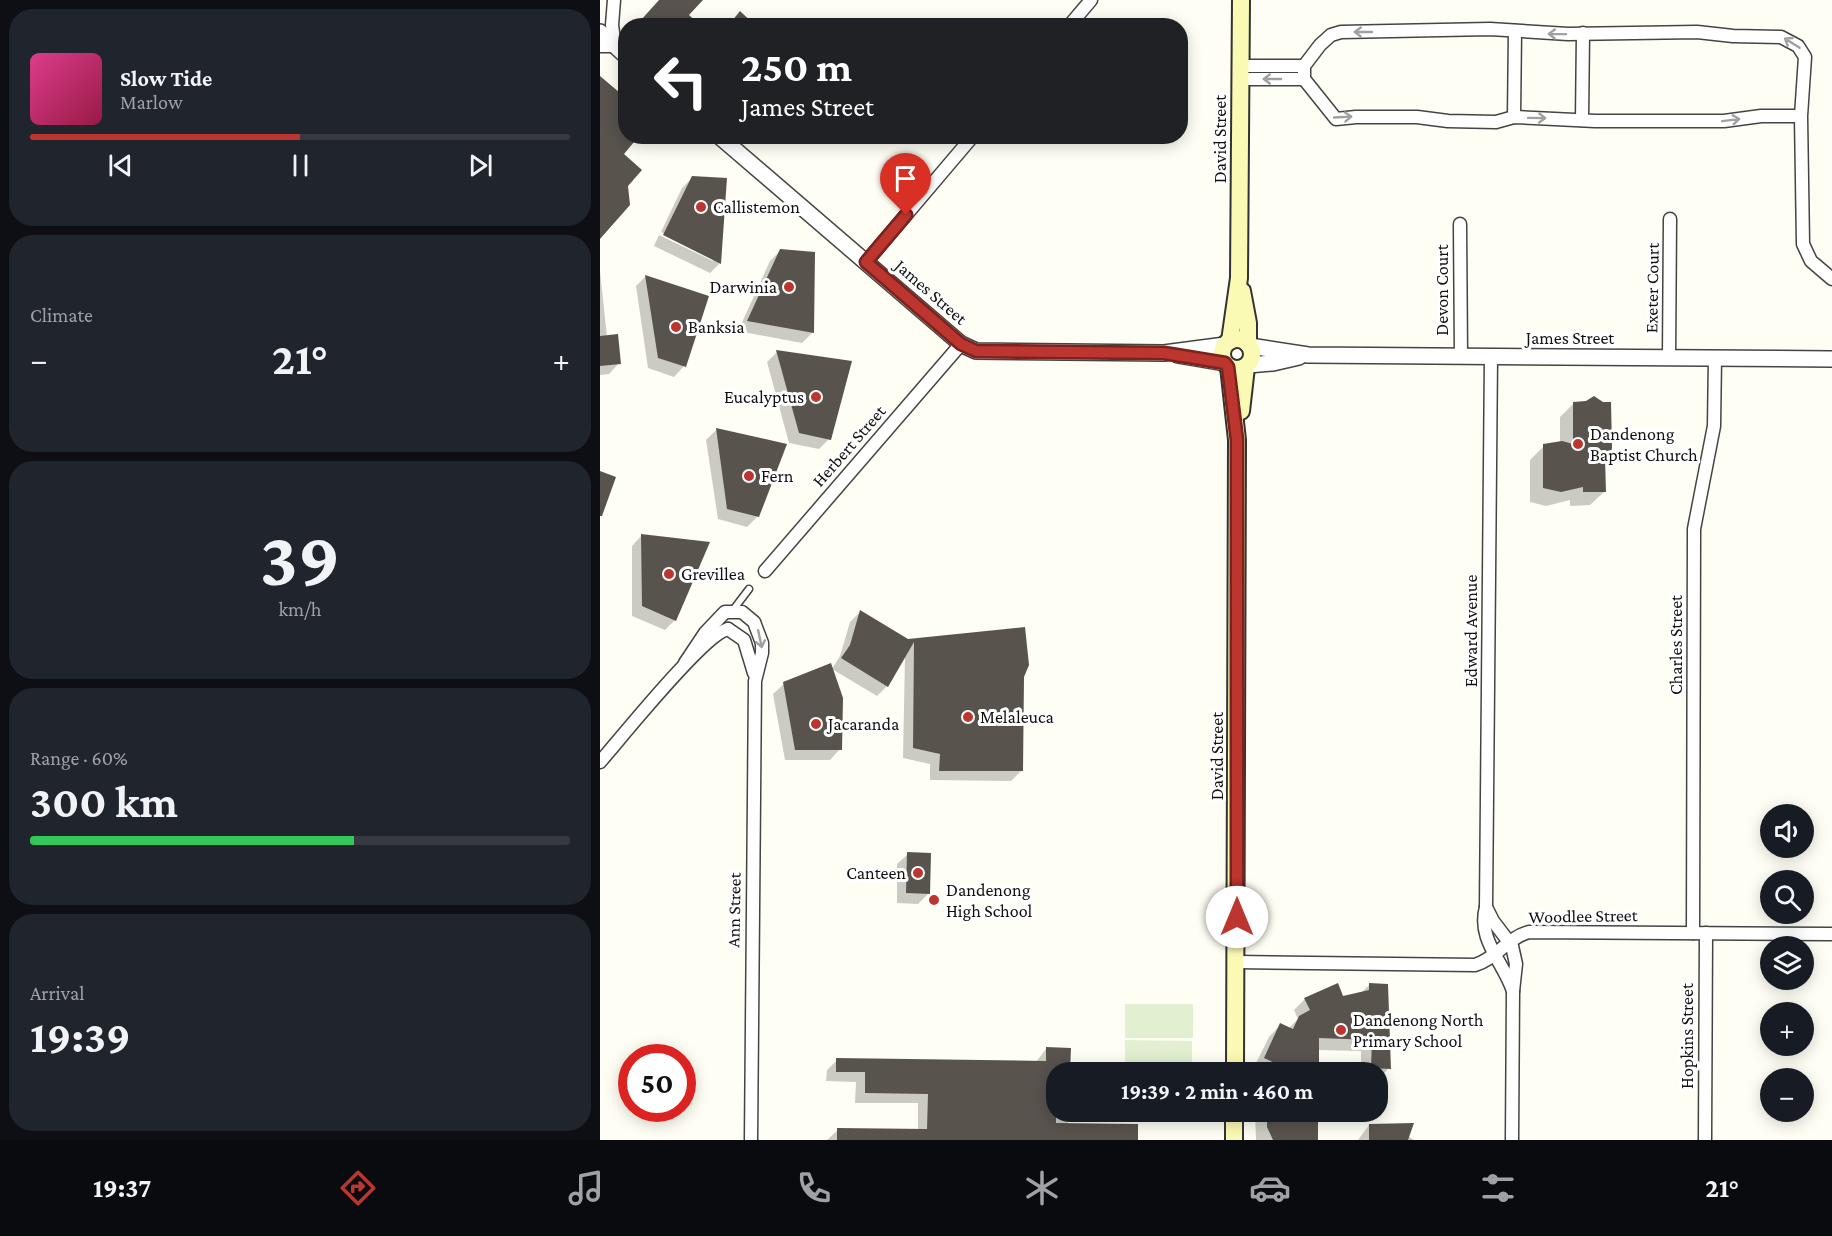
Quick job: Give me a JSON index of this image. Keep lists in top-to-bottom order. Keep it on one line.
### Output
{"streets":{"main road":["David Street"],"street":["Exeter Court","Devon Court","James Street","Herbert Street","Edward Avenue","Charles Street","Ann Street","Woodlee Street","Hopkins Street"]},"crossings":[["David Street","James Street"],["David Street","Woodlee Street"],["Exeter Court","James Street"],["Devon Court","James Street"],["James Street","Herbert Street"],["James Street","Edward Avenue"],["James Street","Charles Street"],["Edward Avenue","Woodlee Street"],["Charles Street","Woodlee Street"],["Charles Street","Hopkins Street"],["Woodlee Street","Hopkins Street"]],"places":["Callistemon","Darwinia","Banksia","Eucalyptus","Dandenong Baptist Church","Fern","Grevillea","Melaleuca","Jacaranda","Canteen","Dandenong High School","Dandenong North Primary School"],"page":{"turn":["250 m","James Street"],"song":["Slow Tide","Marlow"],"tile":["Climate",["39","km/h"],["Range · 60%","300 km"],["Arrival","19:39"]],"heat":["−","21°","+"],"map_buttons":["+","−"],"limit":"50","trip":"19:39 · 2 min · 460 m","tabs":["19:37","21°"]}}
